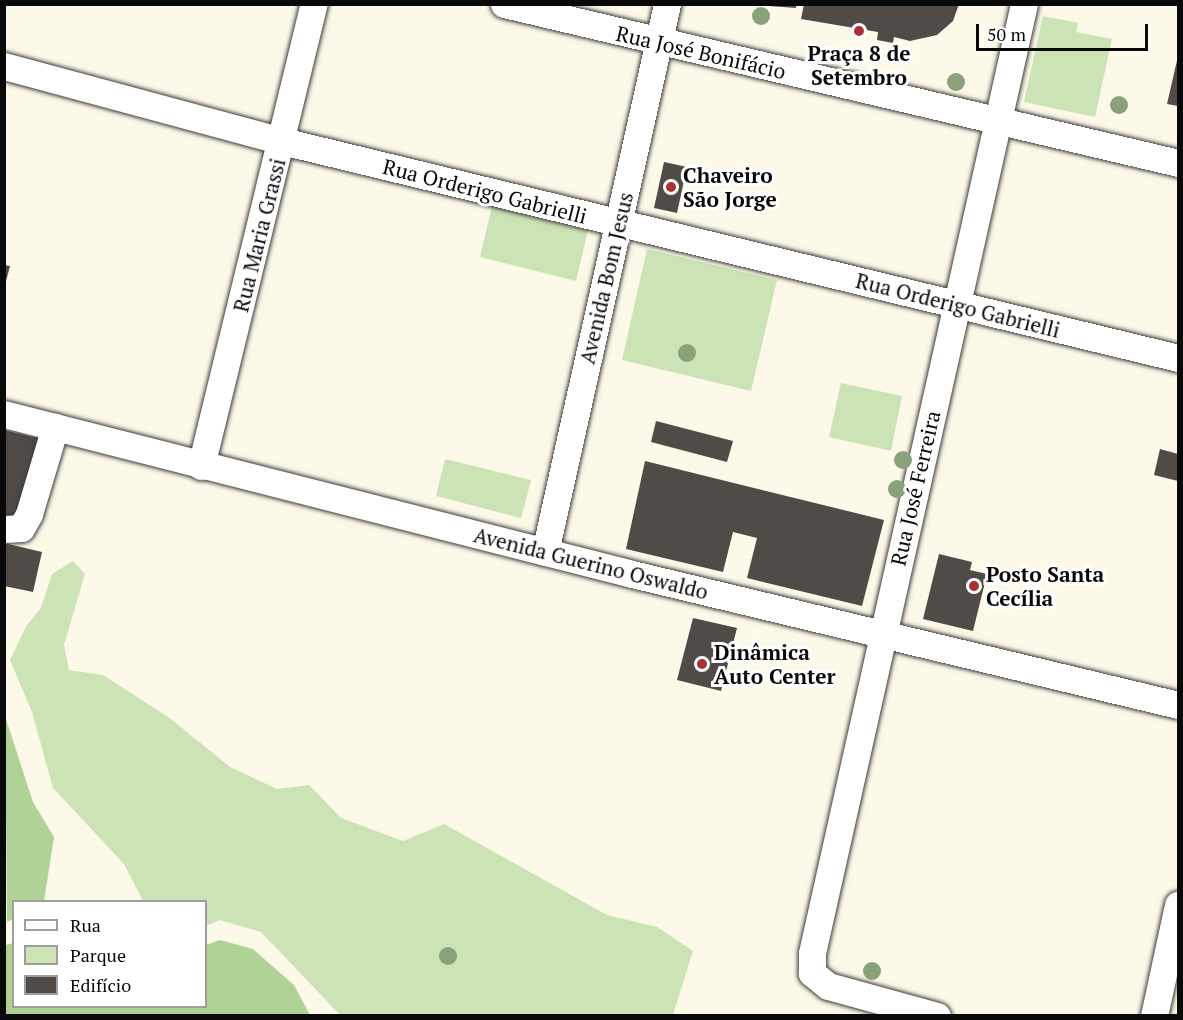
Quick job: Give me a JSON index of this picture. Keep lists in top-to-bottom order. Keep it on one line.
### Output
{"streets":{"street":["Rua José Bonifácio","Rua Orderigo Gabrielli","Rua Maria Grassi","Avenida Bom Jesus","Rua José Ferreira","Avenida Guerino Oswaldo"]},"crossings":[["Rua José Bonifácio","Avenida Bom Jesus"],["Rua José Bonifácio","Rua José Ferreira"],["Rua Orderigo Gabrielli","Rua Maria Grassi"],["Rua Orderigo Gabrielli","Avenida Bom Jesus"],["Rua Orderigo Gabrielli","Rua José Ferreira"],["Rua Maria Grassi","Avenida Guerino Oswaldo"],["Avenida Bom Jesus","Avenida Guerino Oswaldo"],["Rua José Ferreira","Avenida Guerino Oswaldo"]],"places":["Praça 8 de Setembro","Chaveiro São Jorge","Posto Santa Cecília","Dinâmica Auto Center"],"legend":["Rua","Parque","Edifício"],"scale_bar":"50 m"}
